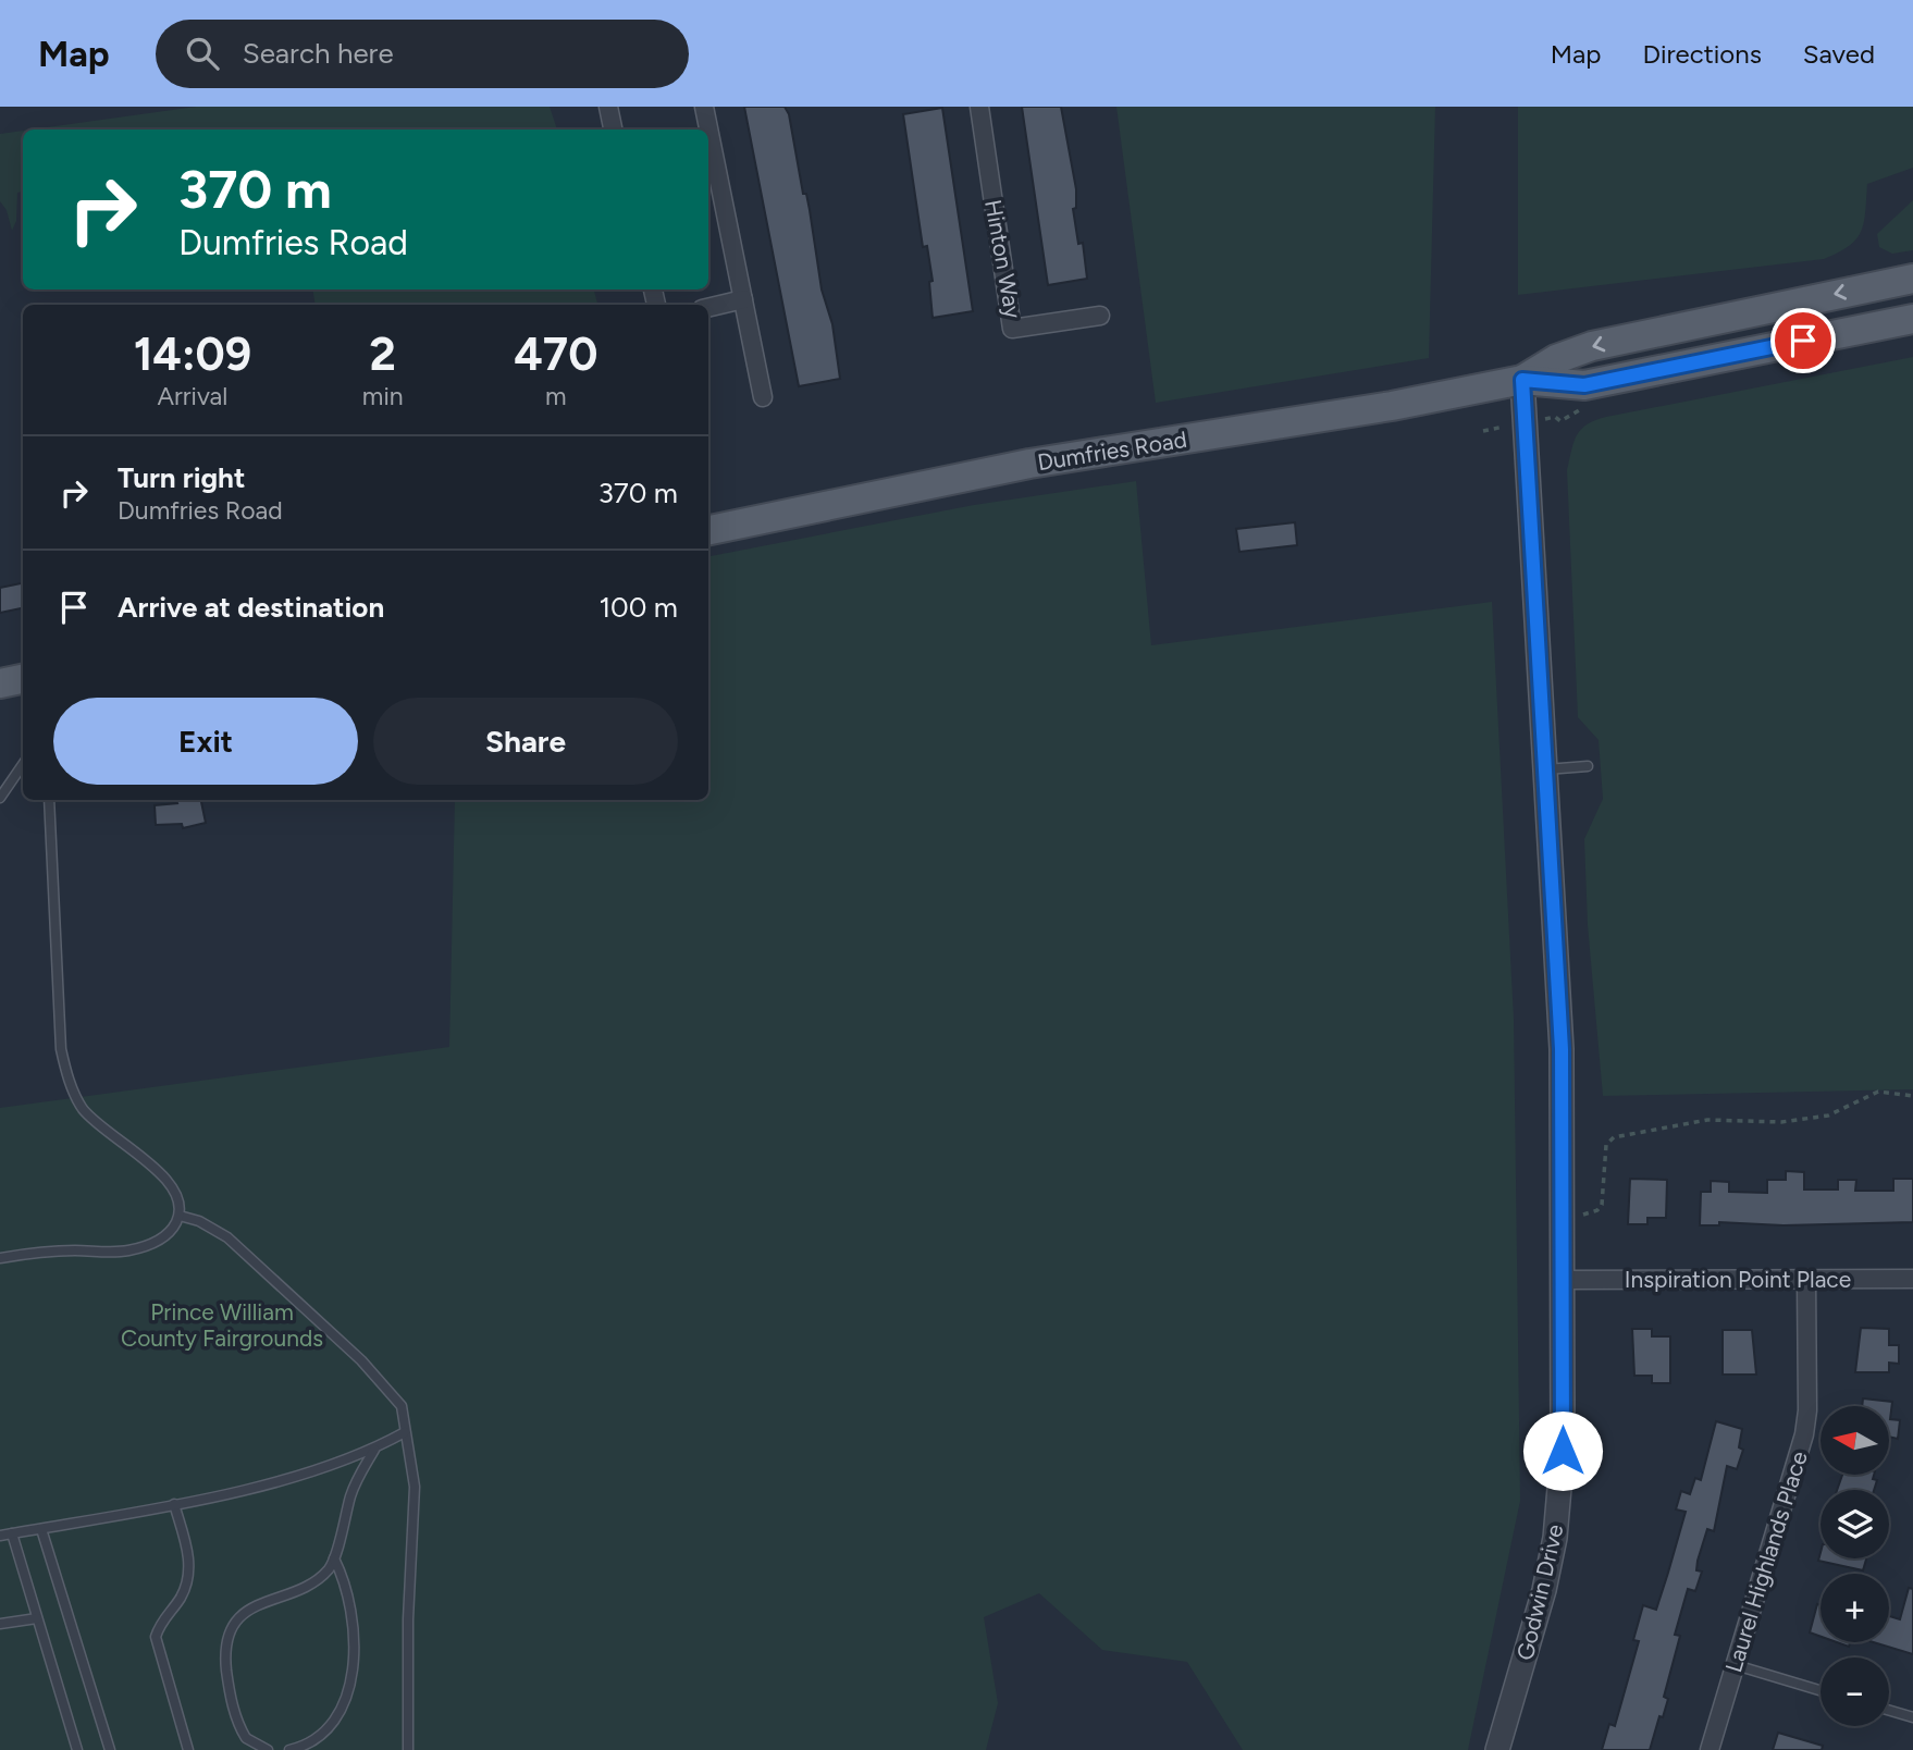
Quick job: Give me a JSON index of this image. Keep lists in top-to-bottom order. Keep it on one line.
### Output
{"streets":{"main road":["Dumfries Road"],"street":["Hinton Way","Inspiration Point Place","Laurel Highlands Place","Godwin Drive"]},"crossings":[["Dumfries Road","Godwin Drive"],["Inspiration Point Place","Laurel Highlands Place"],["Inspiration Point Place","Godwin Drive"]],"parks":["Prince William County Fairgrounds"],"north":"left","page":{"header":"Map","search":"Search here","nav":["Map","Directions","Saved"],"turn":["370 m","Dumfries Road"],"eta":["14:09","Arrival","2","min","470","m"],"list":[{"name":"Turn right","note":"Dumfries Road","value":"370 m"},{"name":"Arrive at destination","value":"100 m"}],"buttons":["Exit","Share"],"map_buttons":["+","−"]}}
